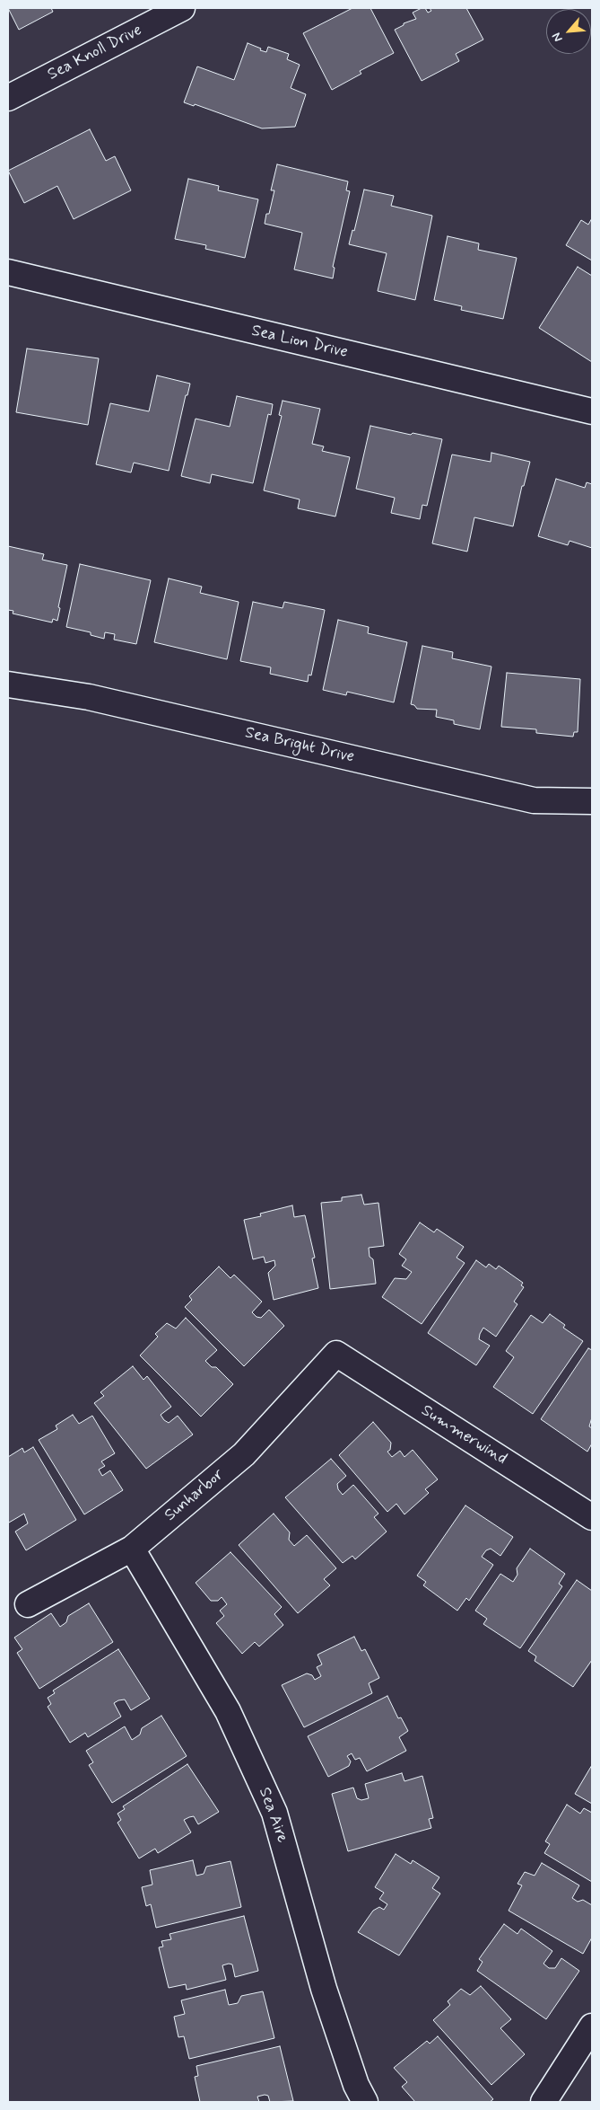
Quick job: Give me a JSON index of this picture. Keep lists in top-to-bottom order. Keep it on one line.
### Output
{"streets":{"street":["Sea Knoll Drive","Sea Lion Drive","Sea Bright Drive","Summerwind","Sunharbor","Sea Aire"]},"crossings":[["Summerwind","Sunharbor"],["Sunharbor","Sea Aire"]],"north":"bottom left"}
